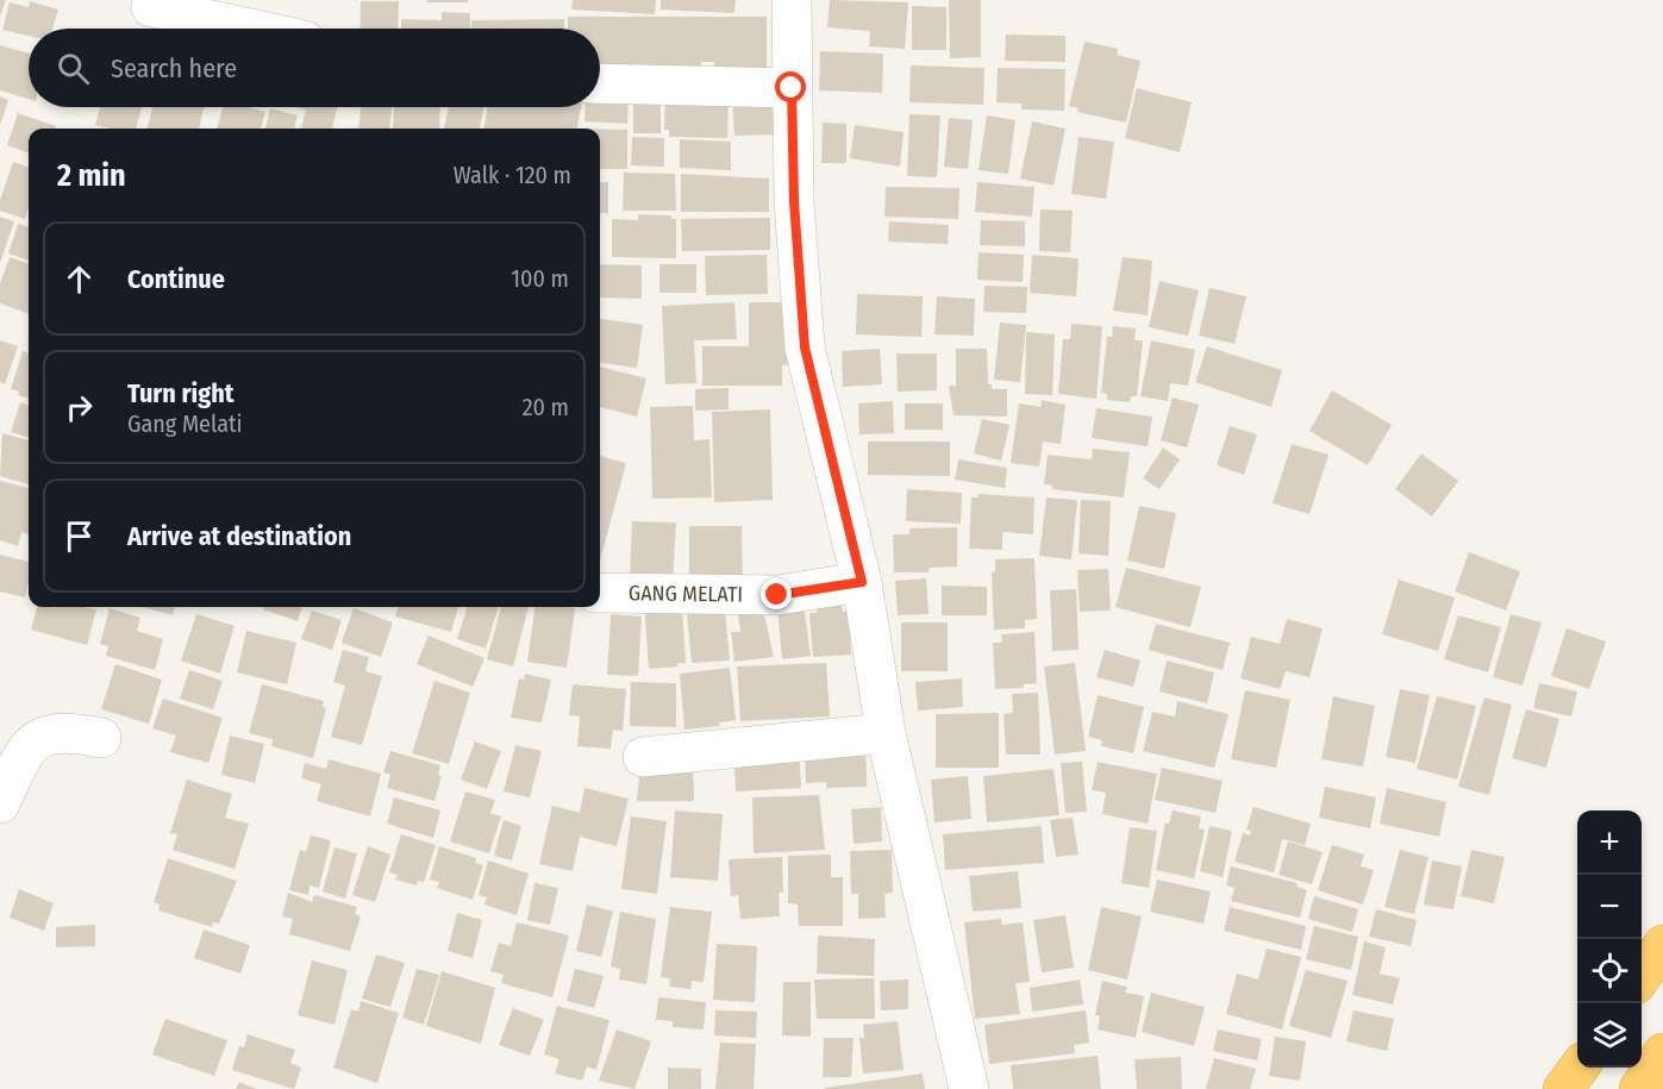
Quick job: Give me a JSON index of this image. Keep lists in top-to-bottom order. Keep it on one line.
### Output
{"streets":{"street":["GANG MELATI"]},"page":{"search":"Search here","heading":["2 min","Walk · 120 m"],"list":[["Continue","100 m"],["Turn right","Gang Melati","20 m"],"Arrive at destination"],"map_buttons":["+","−"]}}
